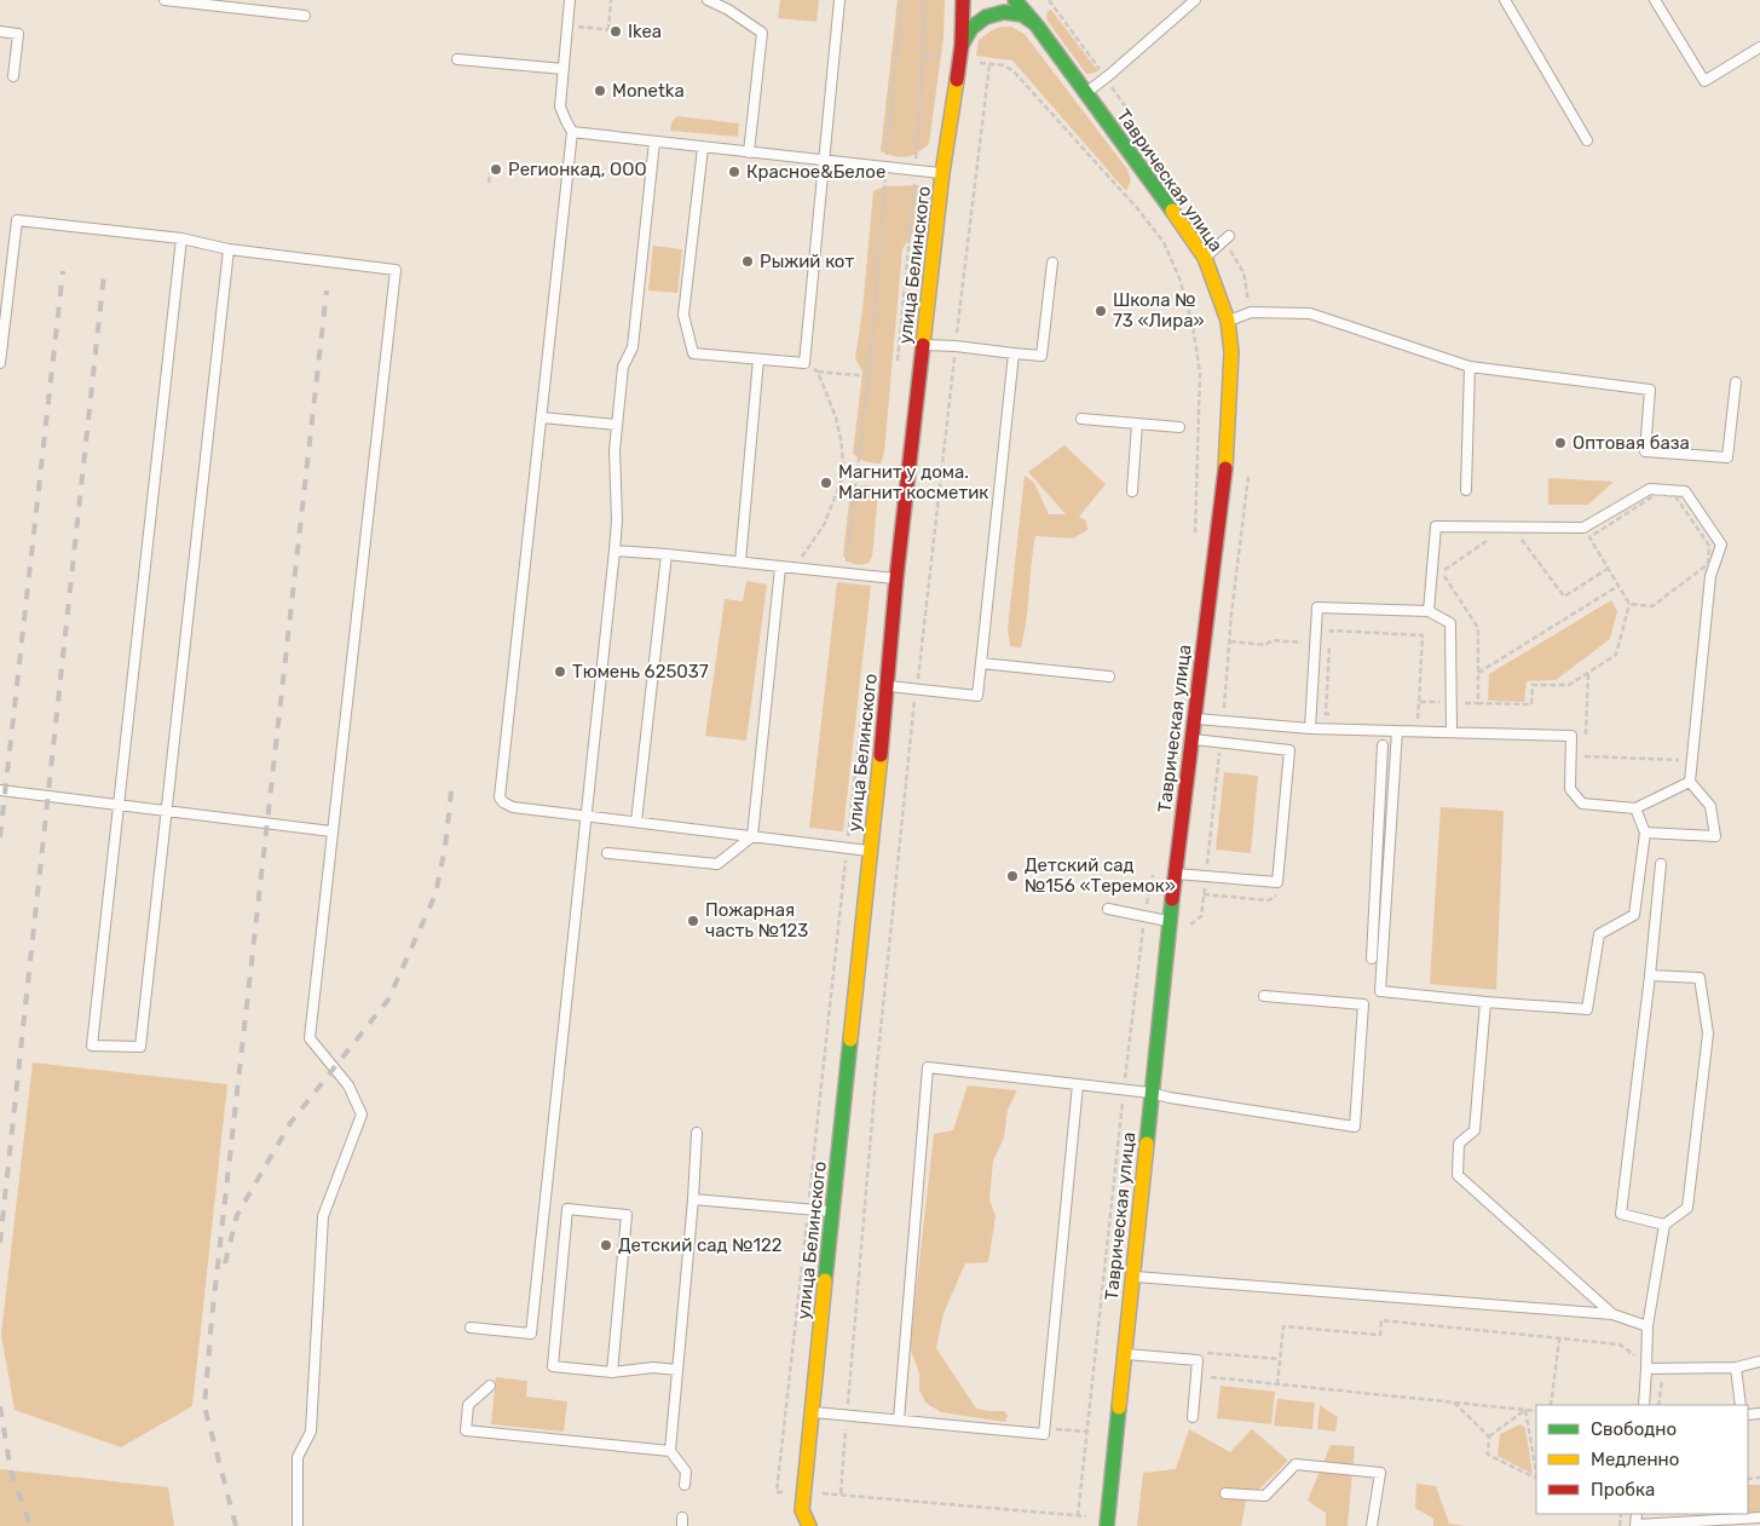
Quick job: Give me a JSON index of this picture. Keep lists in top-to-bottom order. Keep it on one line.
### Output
{"streets":{"street":["Таврическая улица","улица Белинского"]},"places":["Ikea","Monetka","Регионкад, ООО","Красное&Белое","Рыжий кот","Школа № 73 «Лира»","Оптовая база","Магнит у дома. Магнит косметик","Тюмень 625037","Детский сад №156 «Теремок»","Пожарная часть №123","Детский сад №122"],"legend":["Свободно","Медленно","Пробка"]}
